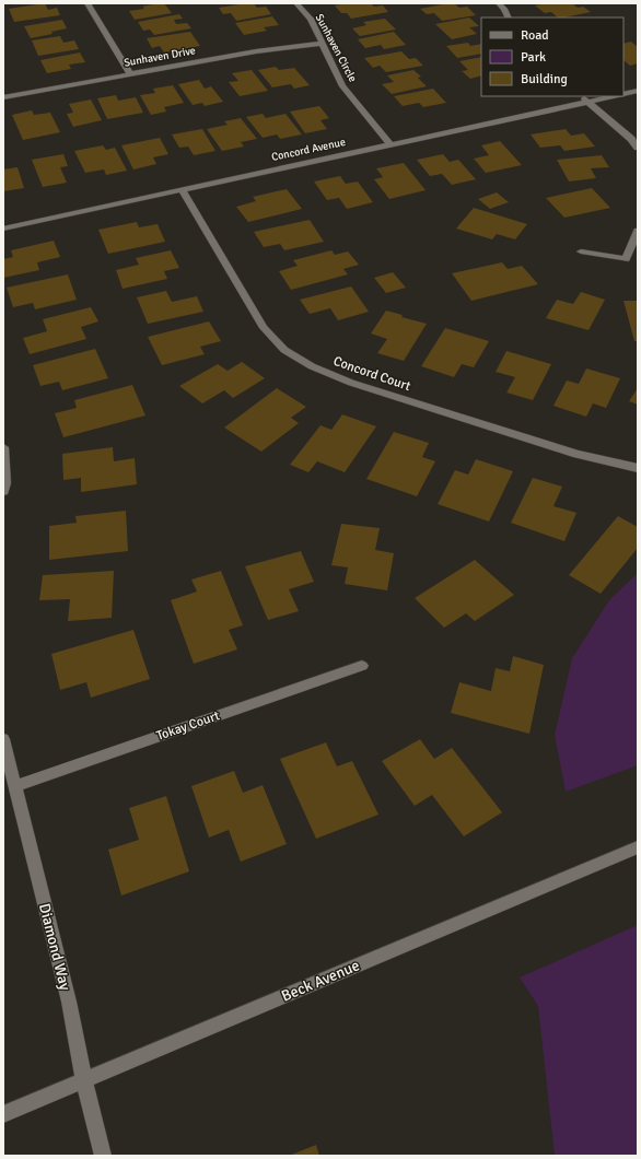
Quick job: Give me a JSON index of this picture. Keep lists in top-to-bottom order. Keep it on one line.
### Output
{"streets":{"street":["Sunhaven Circle","Sunhaven Drive","Concord Avenue","Concord Court","Tokay Court","Diamond Way","Beck Avenue"]},"crossings":[["Sunhaven Circle","Sunhaven Drive"],["Sunhaven Circle","Concord Avenue"],["Concord Avenue","Concord Court"],["Tokay Court","Diamond Way"],["Diamond Way","Beck Avenue"]],"legend":["Road","Park","Building"]}
